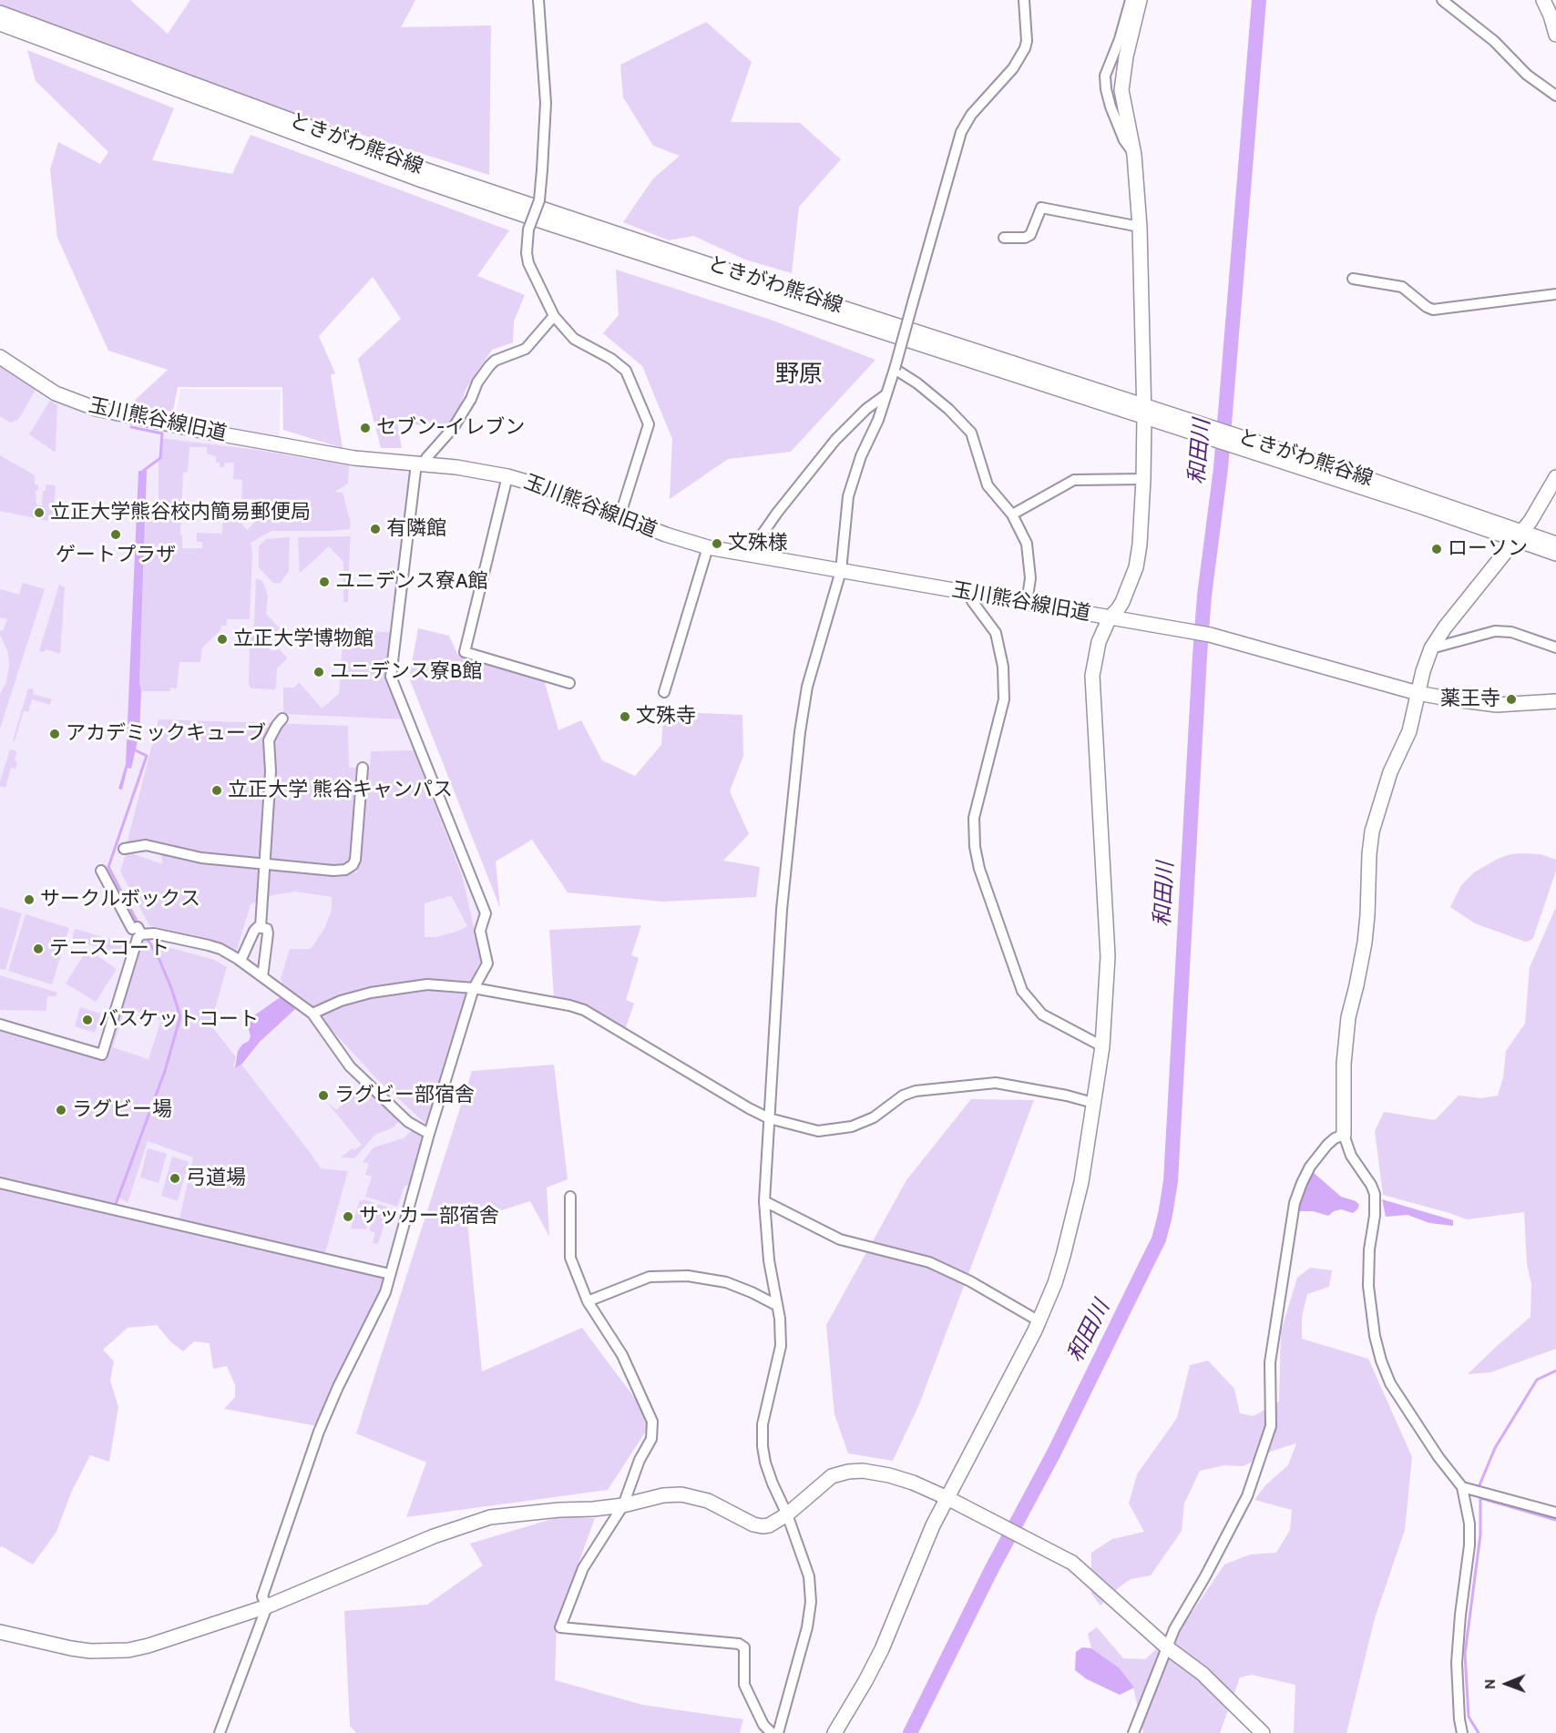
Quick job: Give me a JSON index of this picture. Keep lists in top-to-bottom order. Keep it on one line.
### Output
{"streets":{"street":["ときがわ熊谷線","玉川熊谷線旧道"]},"districts":["野原"],"water":["和田川"],"places":["セブン-イレブン","立正大学熊谷校内簡易郵便局","有隣館","ゲートプラザ","文殊様","ローソン","ユニデンス寮A館","立正大学博物館","ユニデンス寮B館","薬王寺","文殊寺","アカデミックキューブ","立正大学 熊谷キャンパス","サークルボックス","テニスコート","バスケットコート","ラグビー部宿舎","ラグビー場","弓道場","サッカー部宿舎"],"north":"left"}
